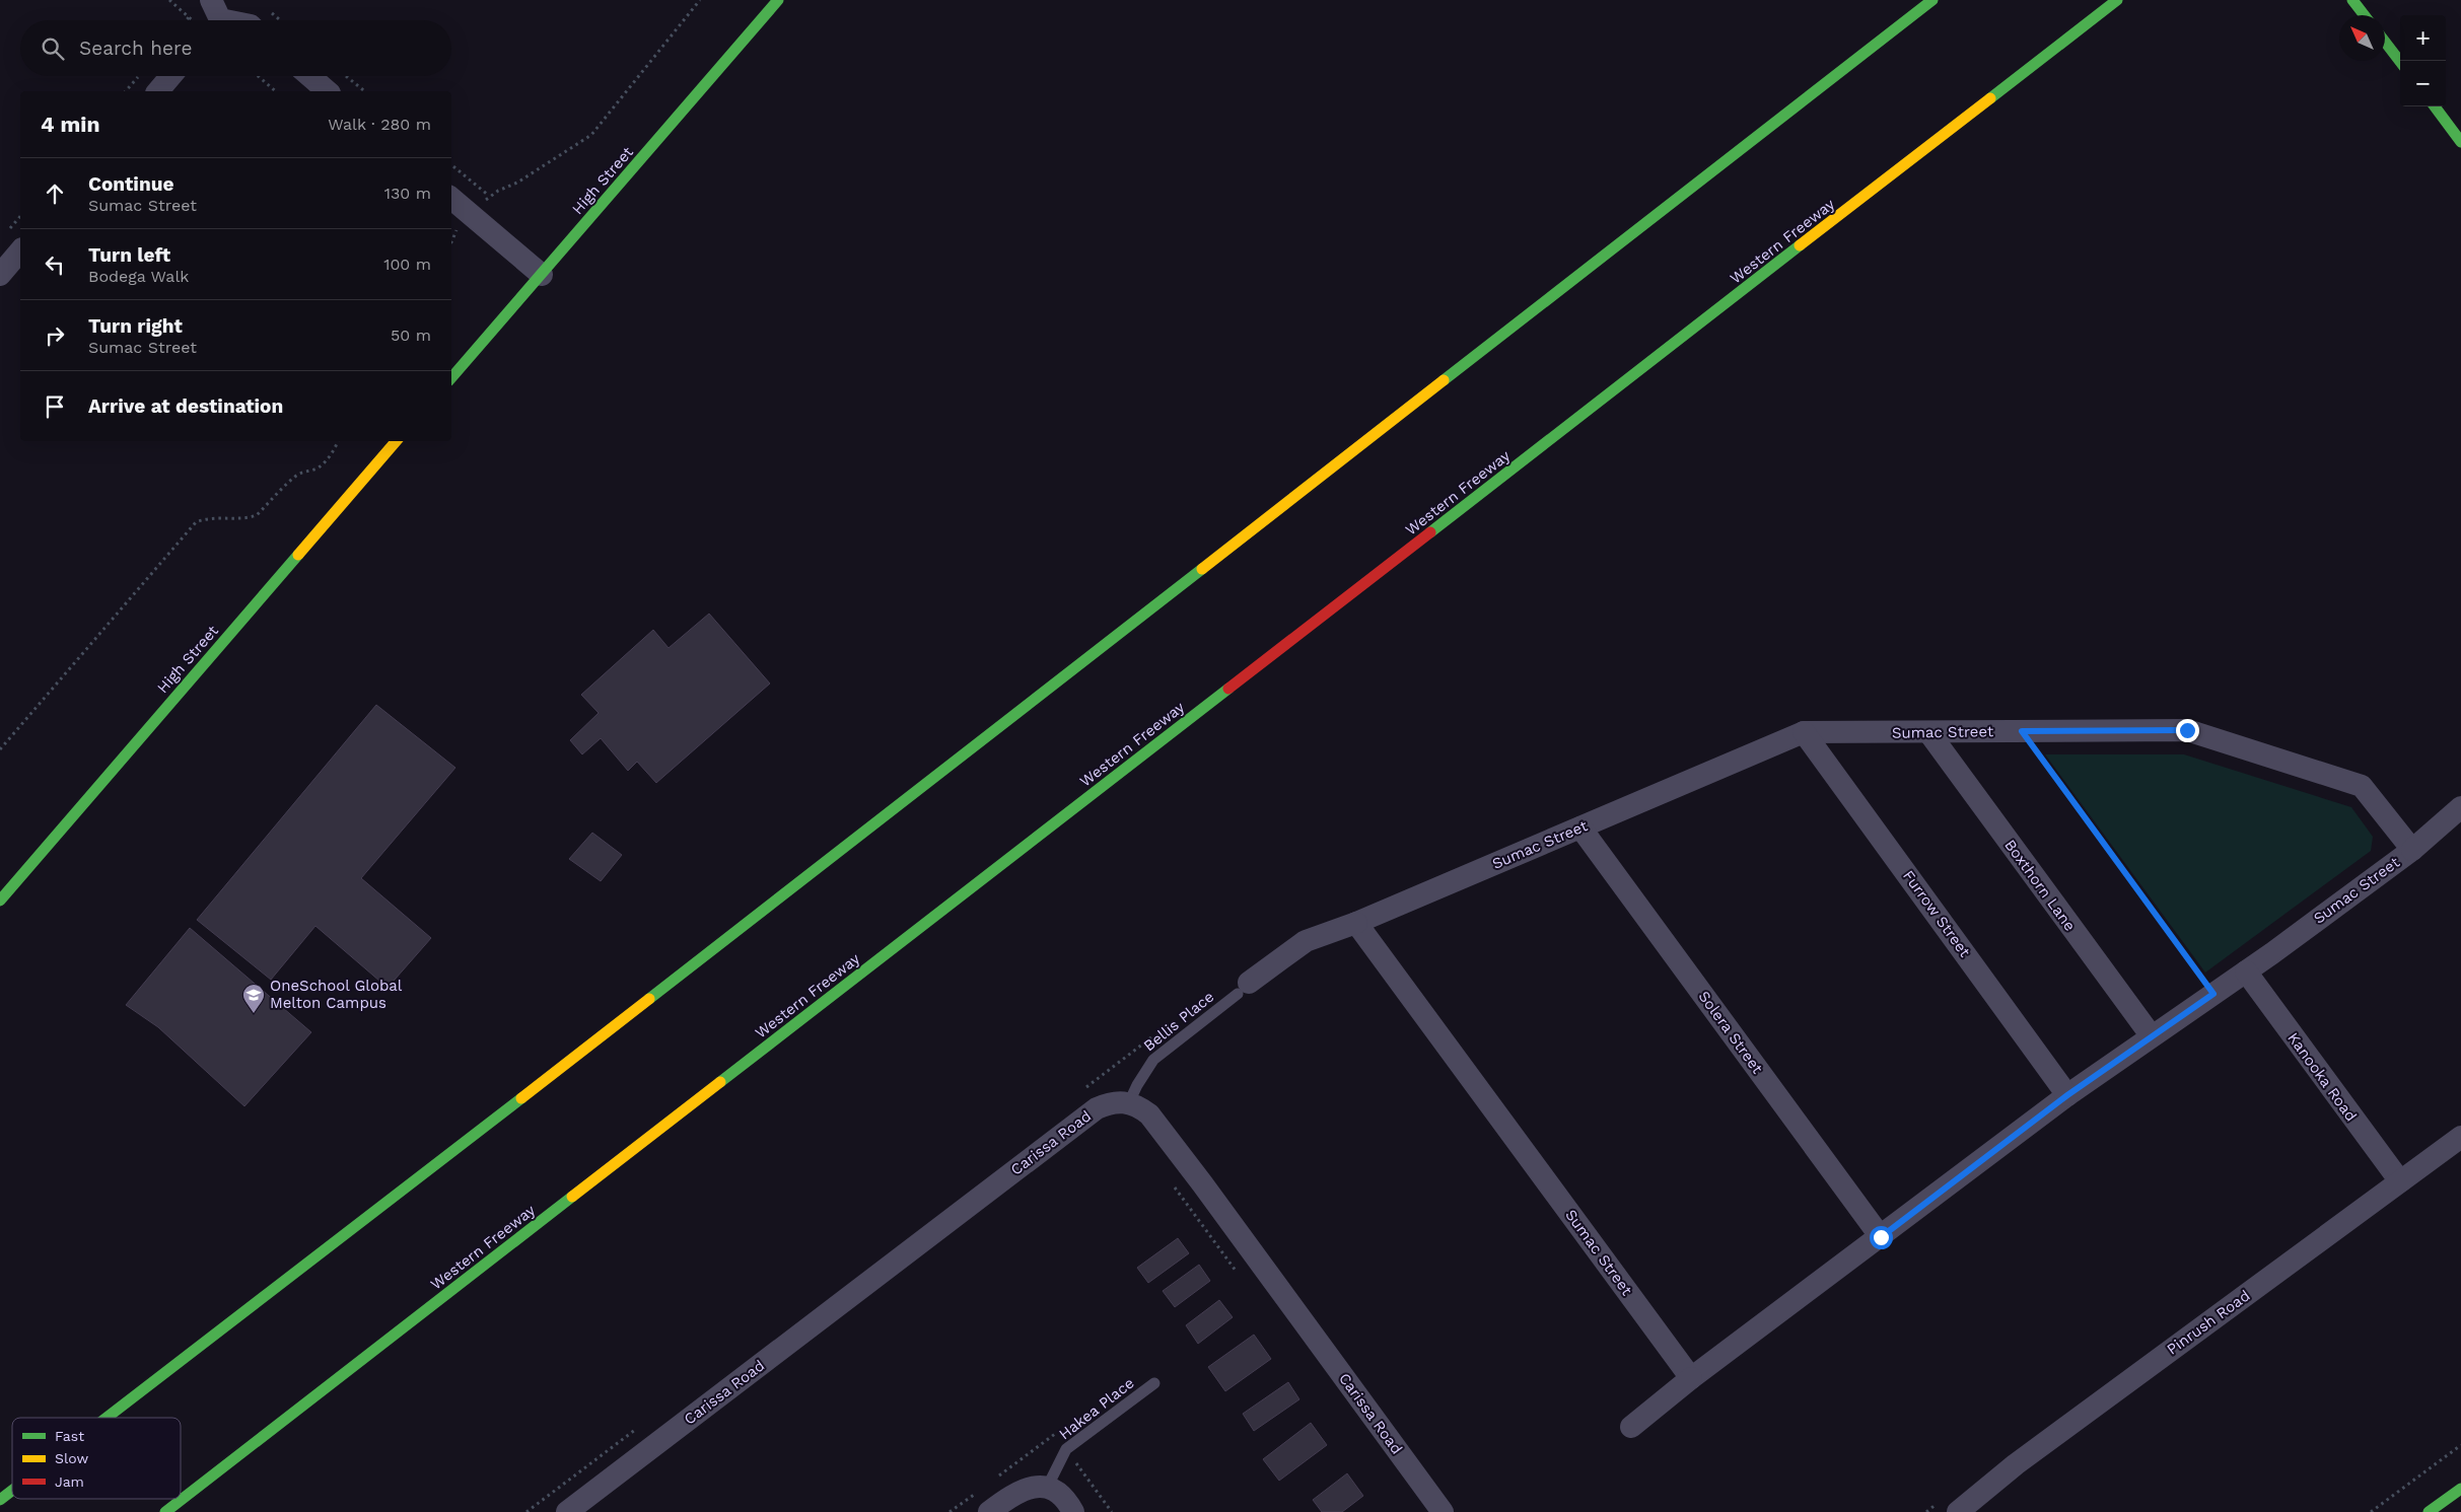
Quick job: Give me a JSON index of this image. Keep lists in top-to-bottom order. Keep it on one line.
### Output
{"streets":{"main road":["High Street","Western Freeway"],"street":["Sumac Street","Boxthorn Lane","Furrow Street","Solera Street","Kanooka Road","Carissa Road","Pinrush Road"],"lane":["Bellis Place","Hakea Place"]},"crossings":[["Sumac Street","Boxthorn Lane"],["Sumac Street","Furrow Street"],["Sumac Street","Solera Street"],["Sumac Street","Kanooka Road"],["Bellis Place","Carissa Road"],["Kanooka Road","Pinrush Road"]],"places":{"school or university":["OneSchool Global Melton Campus"]},"legend":["Fast","Slow","Jam"],"north":"top left","page":{"map_buttons":["+","−"],"search":"Search here","heading":["4 min","Walk · 280 m"],"list":[["Continue","Sumac Street","130 m"],["Turn left","Bodega Walk","100 m"],["Turn right","Sumac Street","50 m"],"Arrive at destination"]}}
